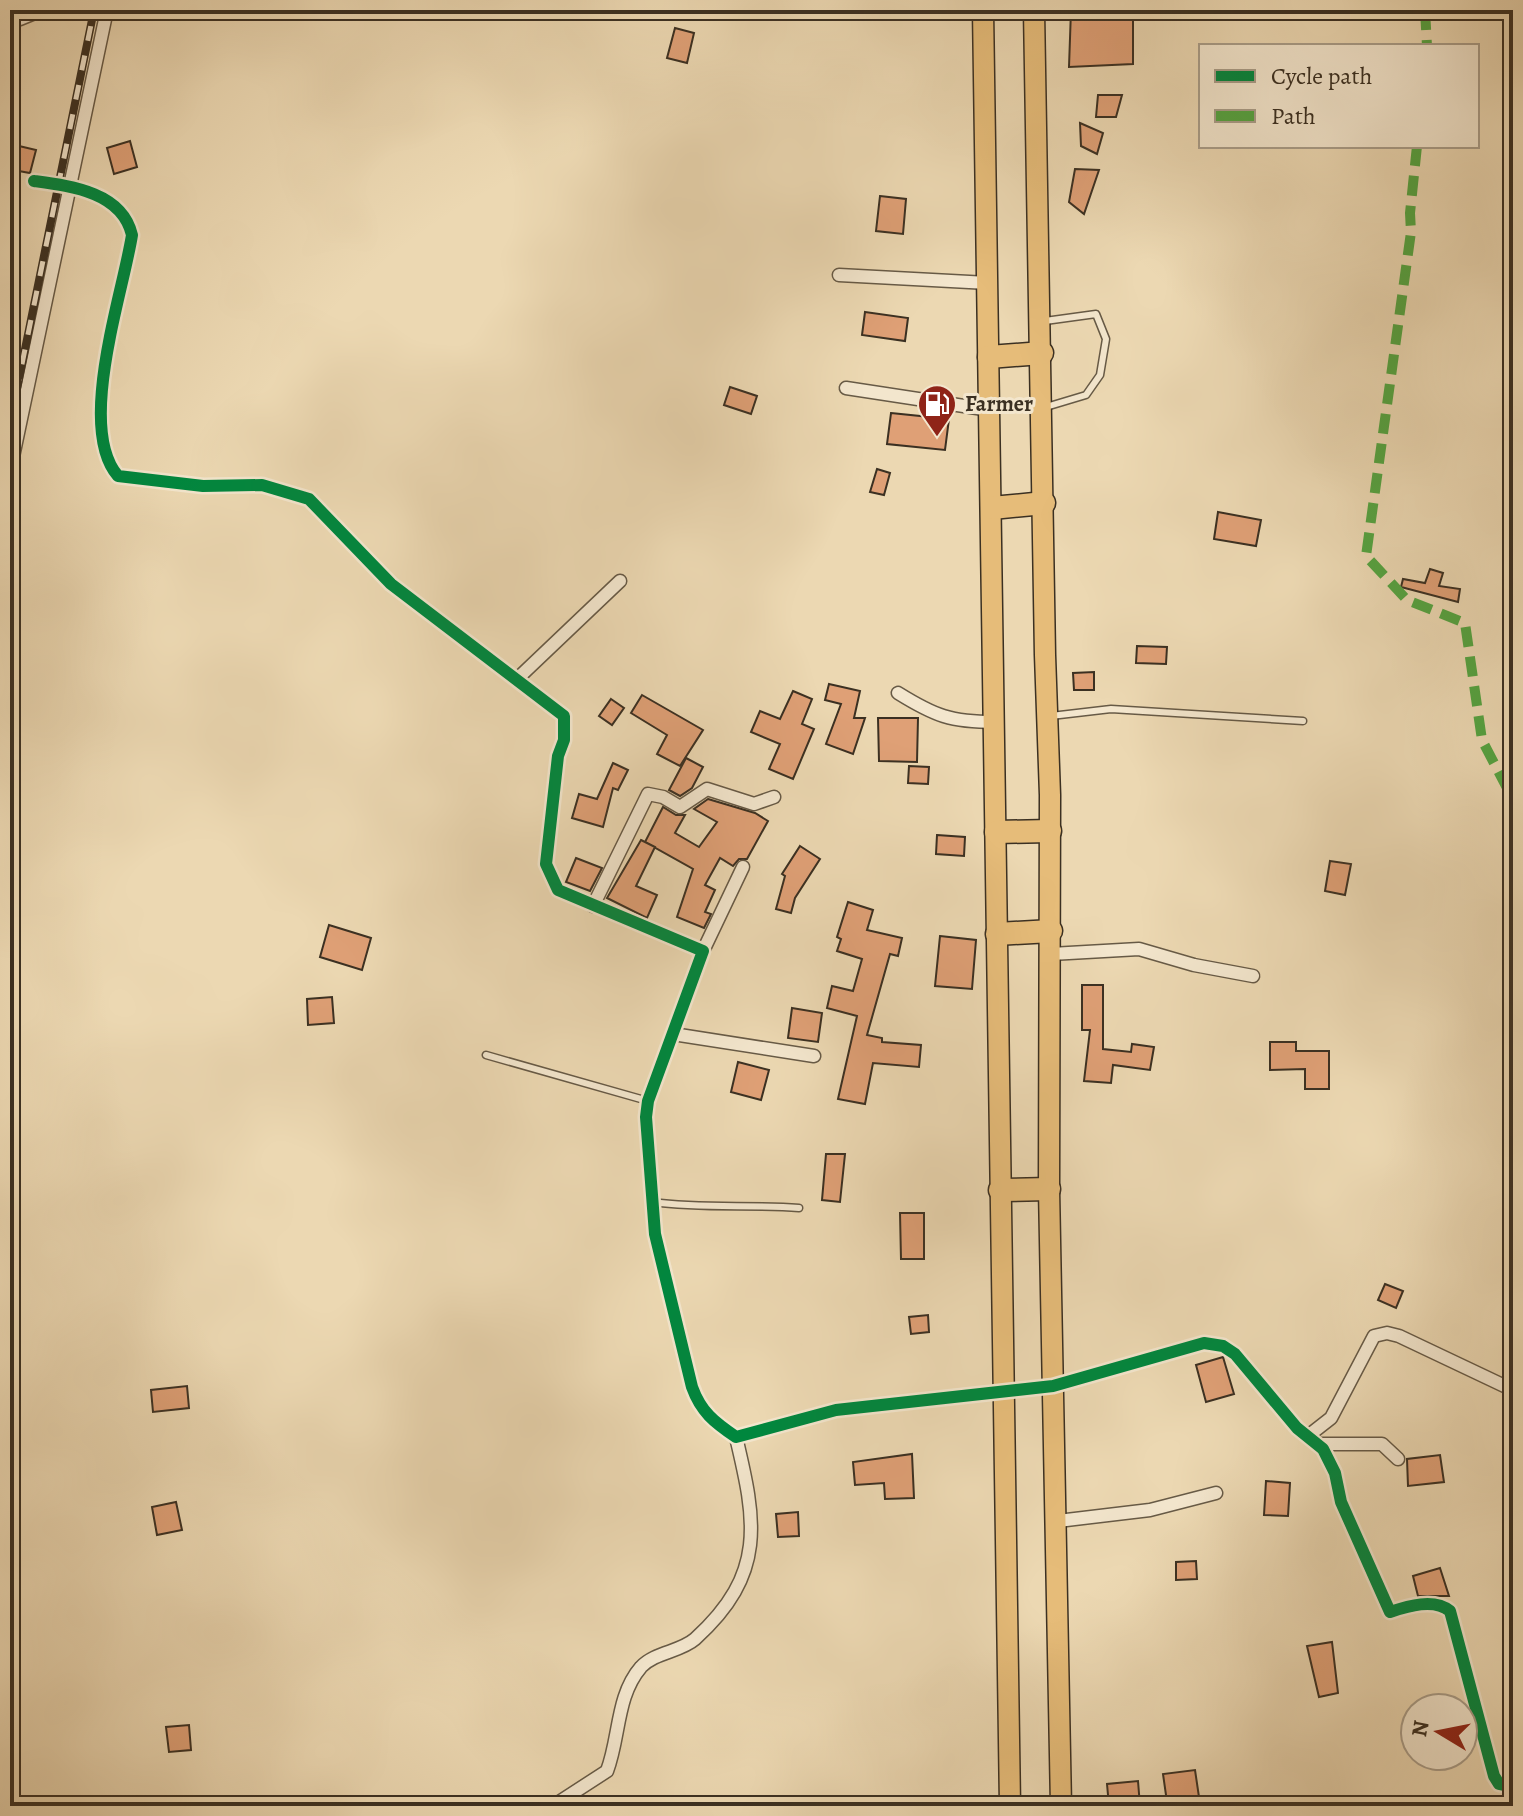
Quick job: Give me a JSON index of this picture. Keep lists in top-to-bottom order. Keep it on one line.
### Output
{"places":{"fuel station":["Farmer"]},"legend":["Cycle path","Path"],"north":"left"}
